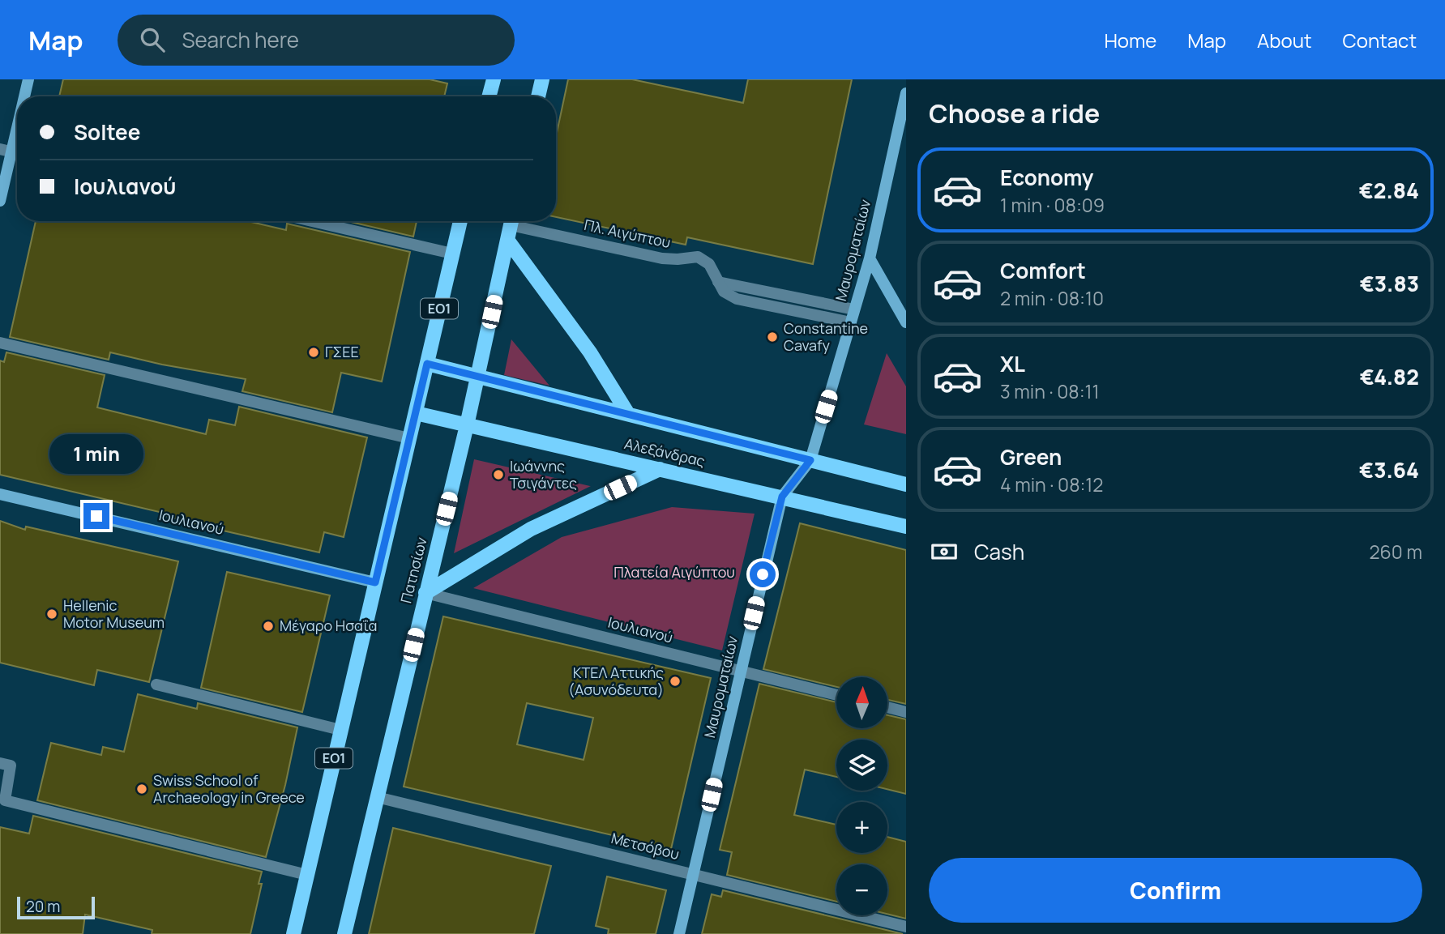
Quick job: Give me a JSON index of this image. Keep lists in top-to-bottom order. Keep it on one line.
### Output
{"streets":{"main road":["Μαυροματαίων","ΕΟ1","Αλεξάνδρας","Ιουλιανού","Πατησίων"],"street":["Πλ. Αιγύπτου","Μετσόβου"]},"crossings":[["Πλ. Αιγύπτου","Μαυροματαίων"],["Πλ. Αιγύπτου","Πατησίων"],["Μαυροματαίων","Αλεξάνδρας"],["Μαυροματαίων","Ιουλιανού"],["Μαυροματαίων","Μετσόβου"],["ΕΟ1","Αλεξάνδρας"],["ΕΟ1","Ιουλιανού"],["Αλεξάνδρας","Πατησίων"],["Ιουλιανού","Πατησίων"],["Πατησίων","Μετσόβου"]],"parks":["Πλατεία Αιγύπτου"],"places":["Constantine Cavafy","ΓΣΕΕ","Ιωάννης Τσιγάντες","Hellenic Motor Museum","Μέγαρο Ησαΐα","ΚΤΕΛ Αττικής (Ασυνόδευτα)","Swiss School of Archaeology in Greece"],"scale_bar":"20 m","north":"top","page":{"header":"Map","search":"Search here","nav":["Home","Map","About","Contact"],"heading":"Choose a ride","banner":["Soltee","Ιουλιανού"],"list":[{"name":"Economy","note":"1 min · 08:09","value":"€2.84"},{"name":"Comfort","note":"2 min · 08:10","value":"€3.83"},{"name":"XL","note":"3 min · 08:11","value":"€4.82"},{"name":"Green","note":"4 min · 08:12","value":"€3.64"}],"bubble":"1 min","pay":["Cash","260 m"],"map_buttons":["+","−"],"buttons":"Confirm","scale":"20 m"}}
